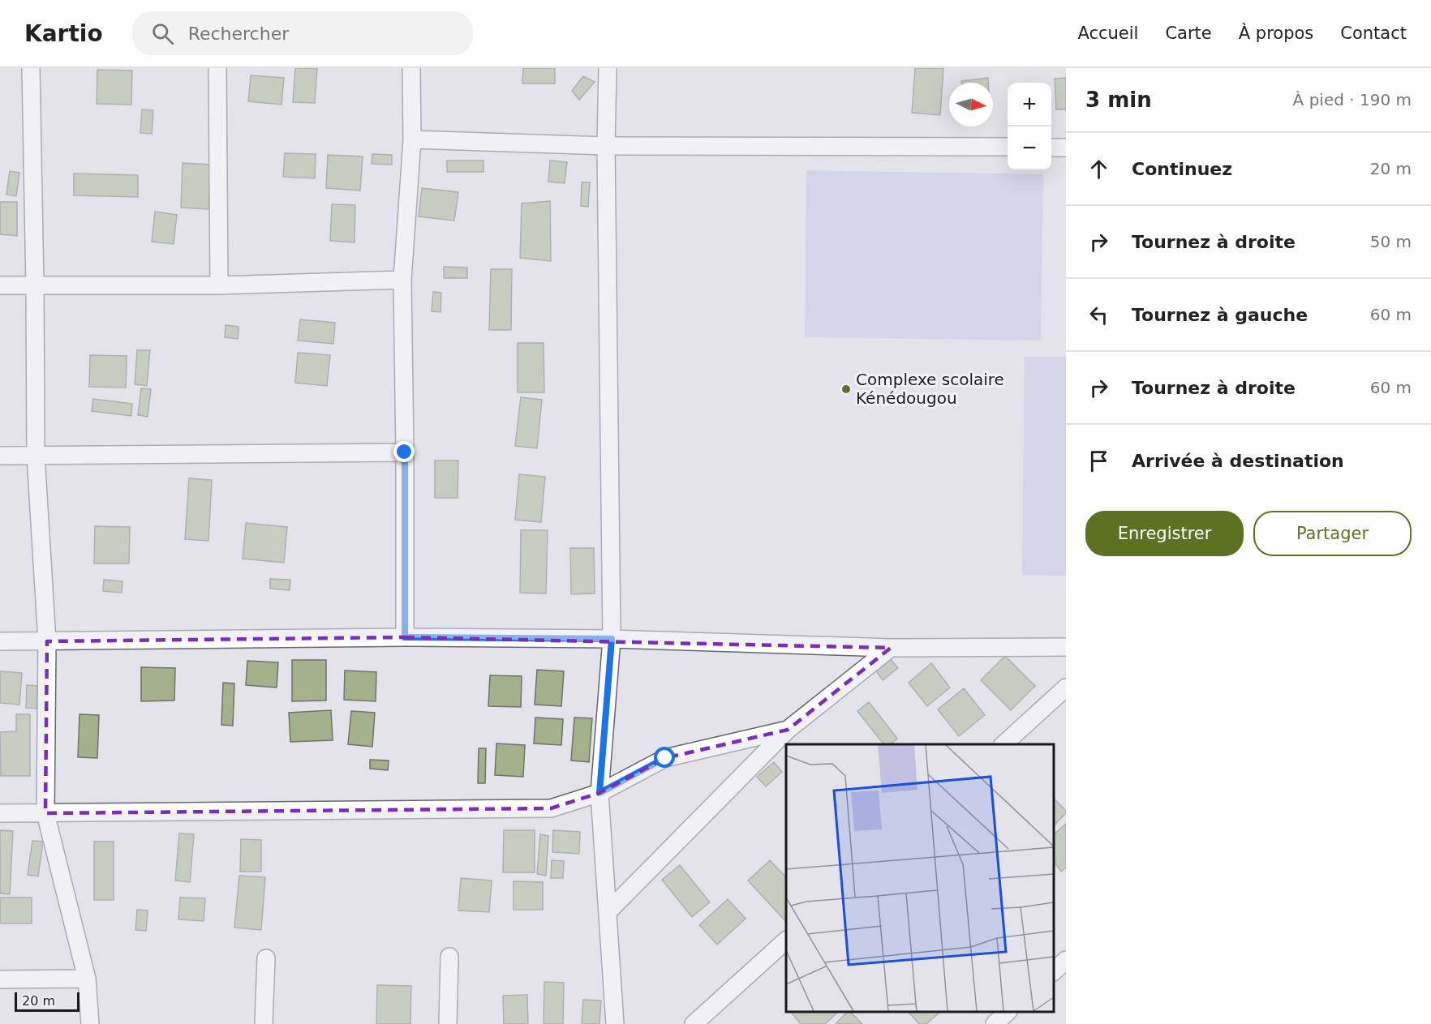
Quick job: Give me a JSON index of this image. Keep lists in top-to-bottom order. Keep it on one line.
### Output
{"places":["Complexe scolaire Kénédougou"],"scale_bar":"20 m","north":"right","page":{"header":"Kartio","search":"Rechercher","nav":["Accueil","Carte","À propos","Contact"],"heading":["3 min","À pied · 190 m"],"map_buttons":["+","−"],"list":[["Continuez","20 m"],["Tournez à droite","50 m"],["Tournez à gauche","60 m"],["Tournez à droite","60 m"],"Arrivée à destination"],"buttons":["Enregistrer","Partager"],"scale":"20 m"}}
